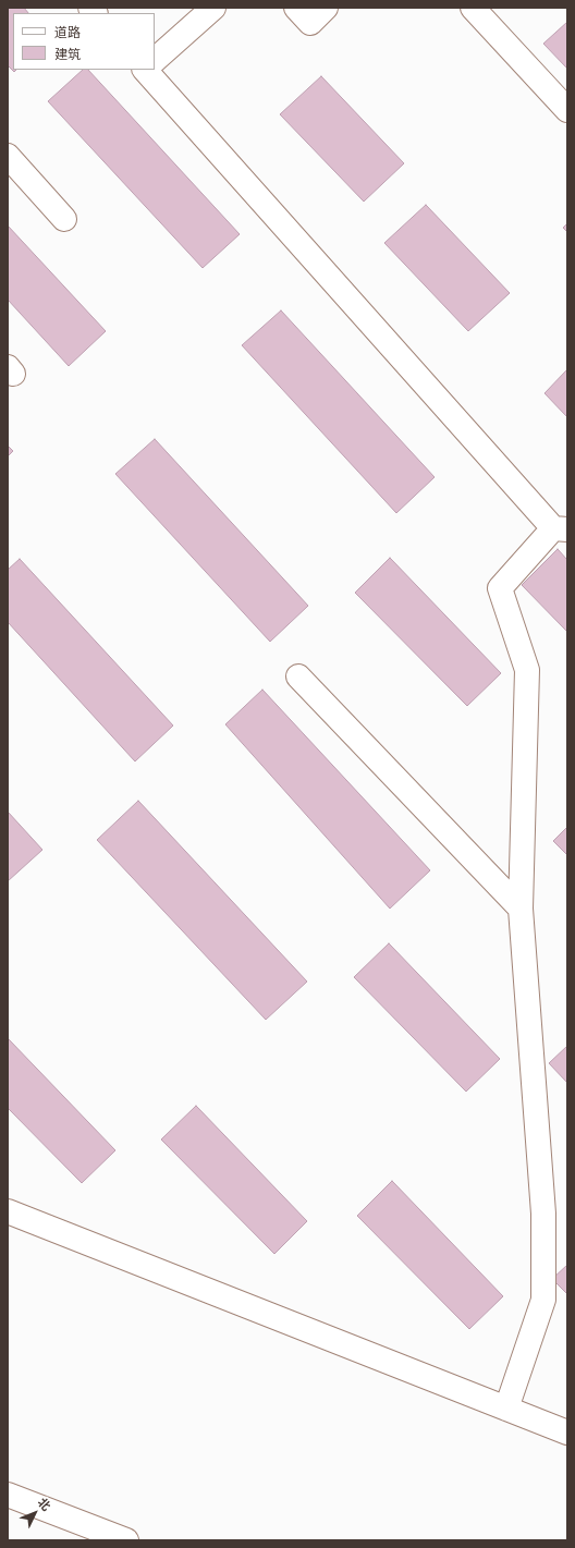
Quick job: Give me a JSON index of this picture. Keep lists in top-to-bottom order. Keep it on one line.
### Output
{"legend":["道路","建筑"],"north":"top right"}
